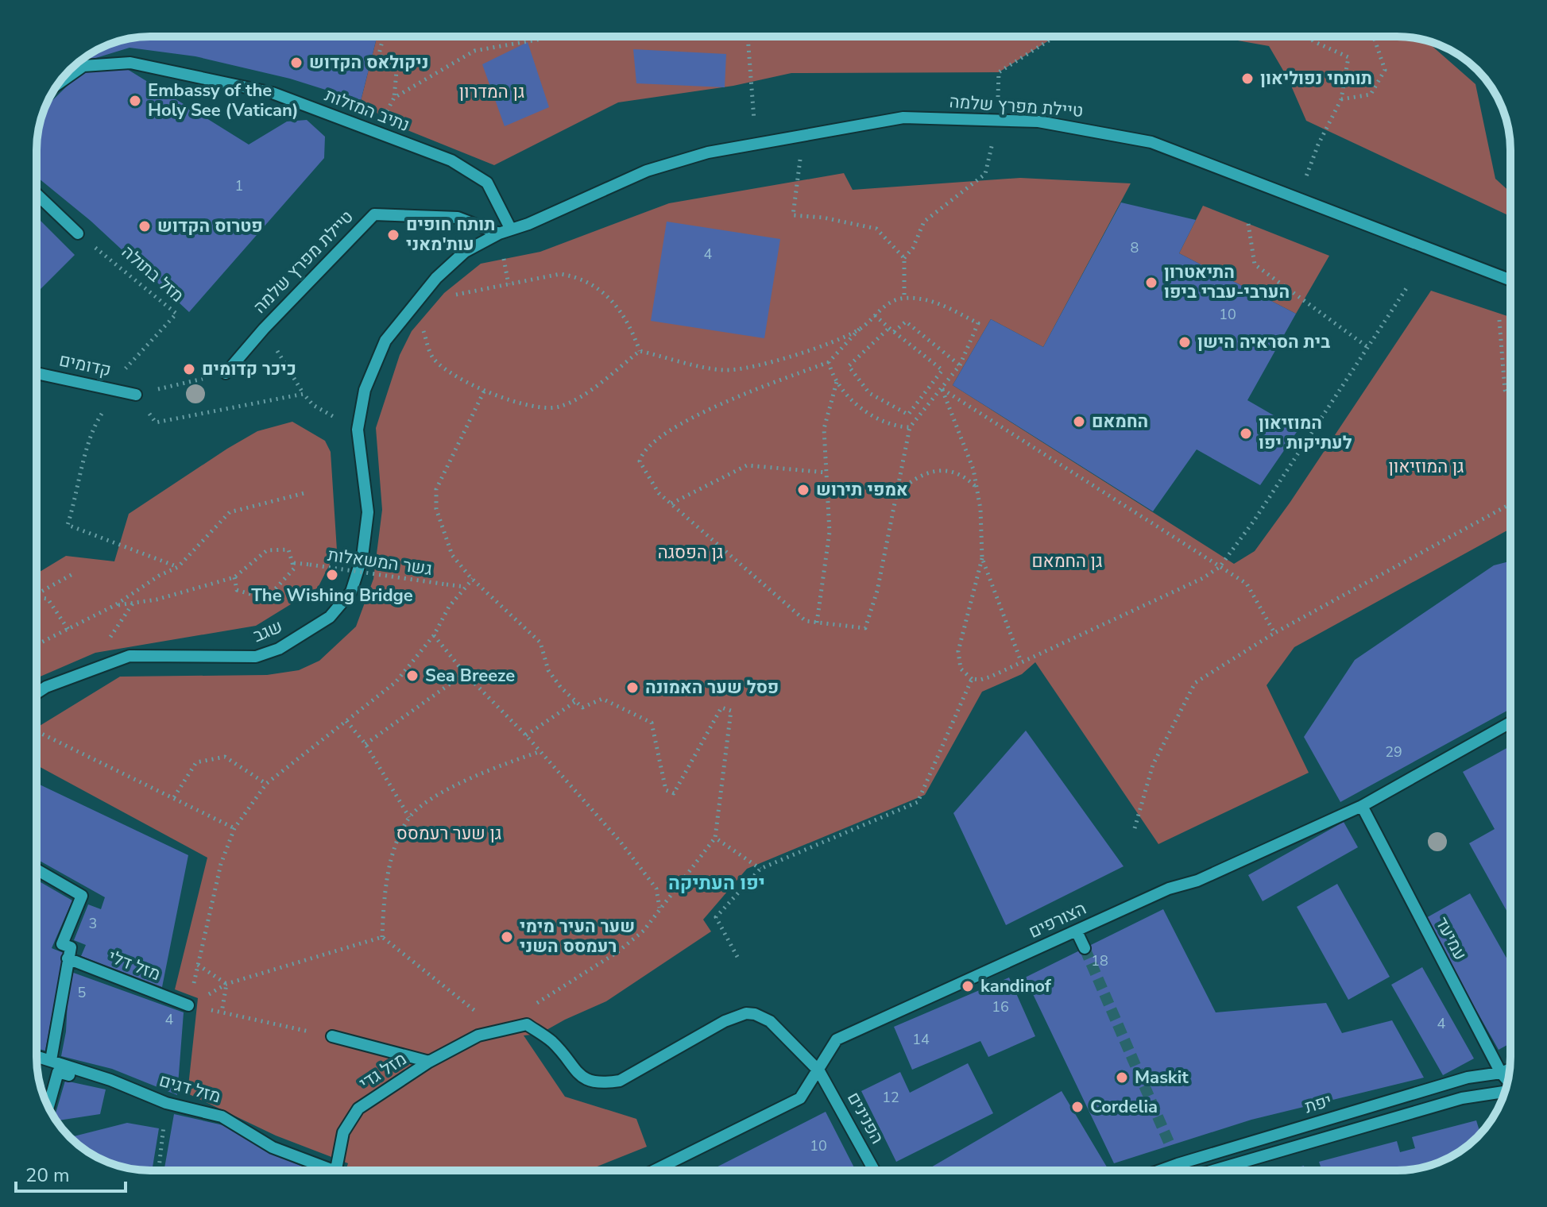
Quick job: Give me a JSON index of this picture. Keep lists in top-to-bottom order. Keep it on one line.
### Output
{"streets":{"street":["טיילת מפרץ שלמה","נתיב המזלות","קדומים","שגב","הצורפים","עמיעד","מזל דלי","מזל גדי","מזל דגים","יפת","הפנינים"],"path":["מזל בתולה","גשר המשאלות"]},"crossings":[["טיילת מפרץ שלמה","נתיב המזלות"],["טיילת מפרץ שלמה","שגב"],["מזל בתולה","קדומים"],["הצורפים","עמיעד"],["הצורפים","מזל גדי"],["הצורפים","הפנינים"],["עמיעד","יפת"],["מזל גדי","הפנינים"]],"districts":["יפו העתיקה"],"parks":["גן המדרון","גן המוזיאון","גן הפסגה","גן החמאם","גן שער רעמסס"],"places":["ניקולאס הקדוש","תותחי נפוליאון","Embassy of the Holy See (Vatican)","פטרוס הקדוש","תותח חופים עות'מאני","התיאטרון הערבי-עברי ביפו","בית הסראיה הישן","כיכר קדומים","החמאם","המוזיאון לעתיקות יפו","אמפי תירוש","The Wishing Bridge","Sea Breeze","פסל שער האמונה","שער העיר מימי רעמסס השני","kandinof","Maskit","Cordelia"],"house_numbers":["1","8","4","10","29","3","18","5","16","4","4","14","12","10"],"scale_bar":"20 m"}
